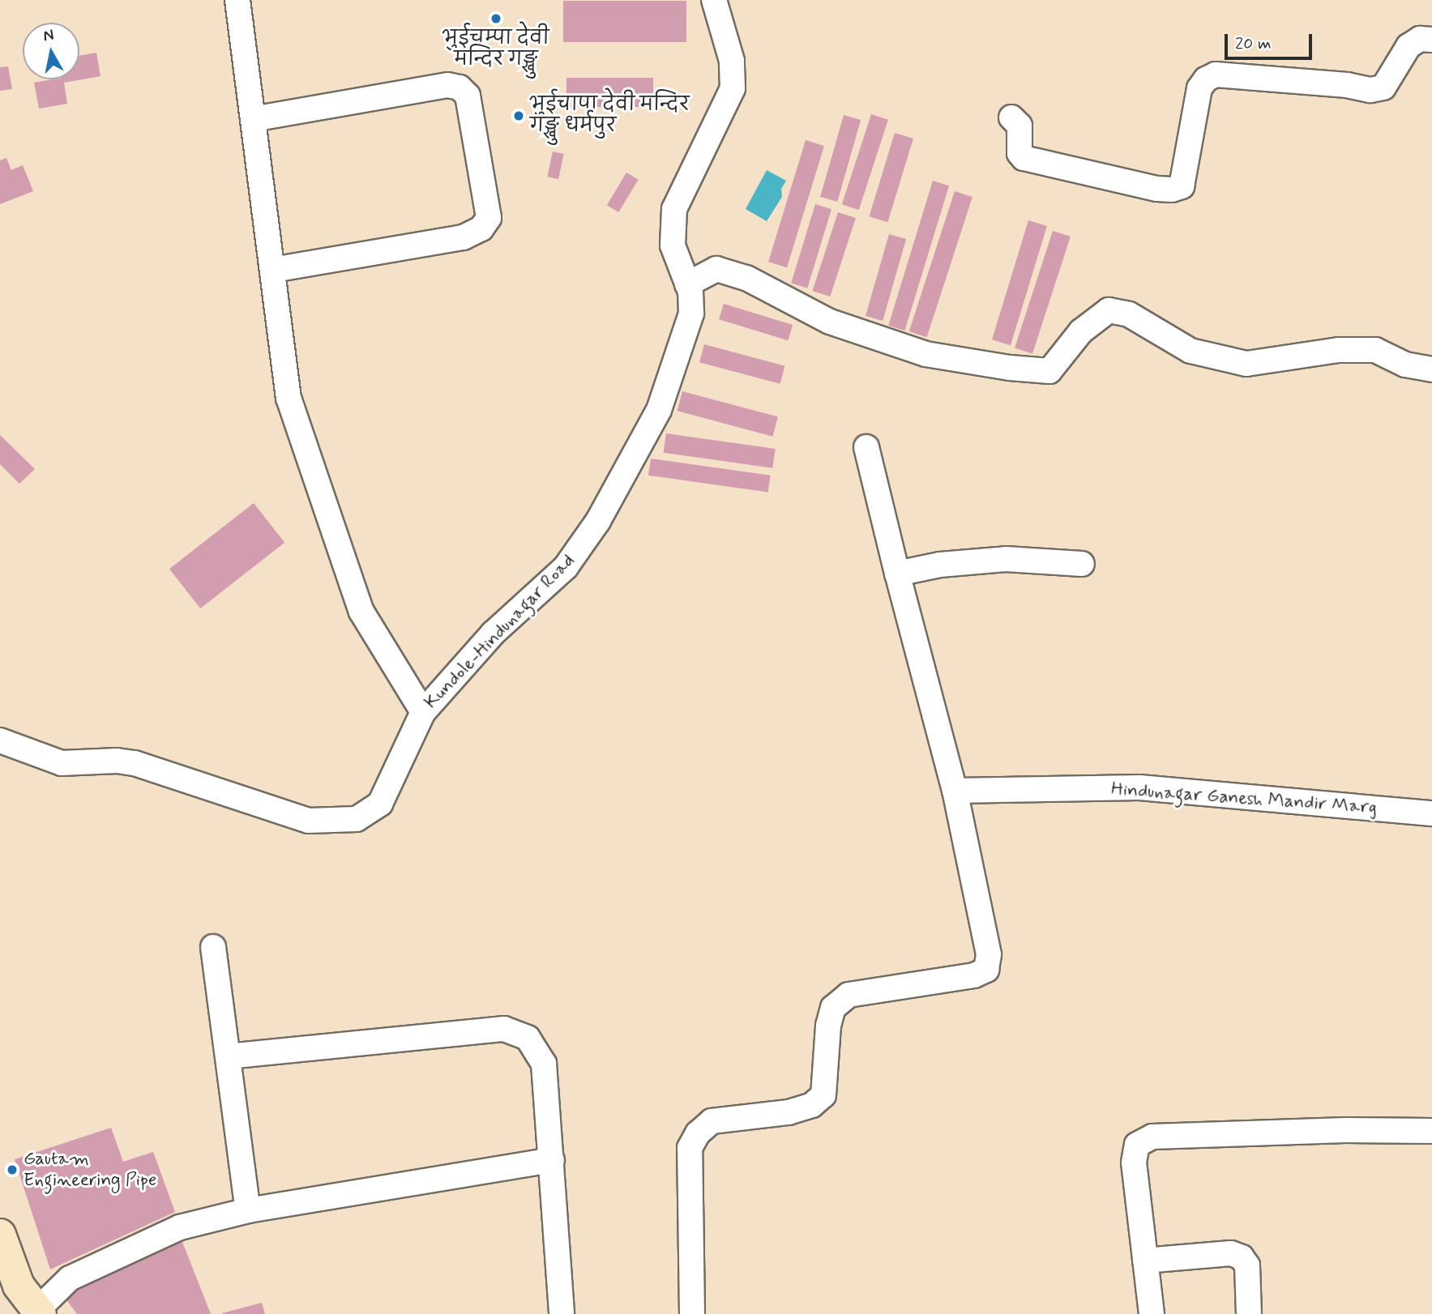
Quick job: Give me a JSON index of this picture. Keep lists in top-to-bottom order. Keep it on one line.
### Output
{"streets":{"street":["Kundole-Hindunagar Road","Hindunagar Ganesh Mandir Marg"]},"places":["भुईचम्पा देवी मन्दिर गङ्खु","भुईचापा देवी मन्दिर गङ्खु धर्मपुर","Gautam Engineering Pipe"],"scale_bar":"20 m","north":"top"}
